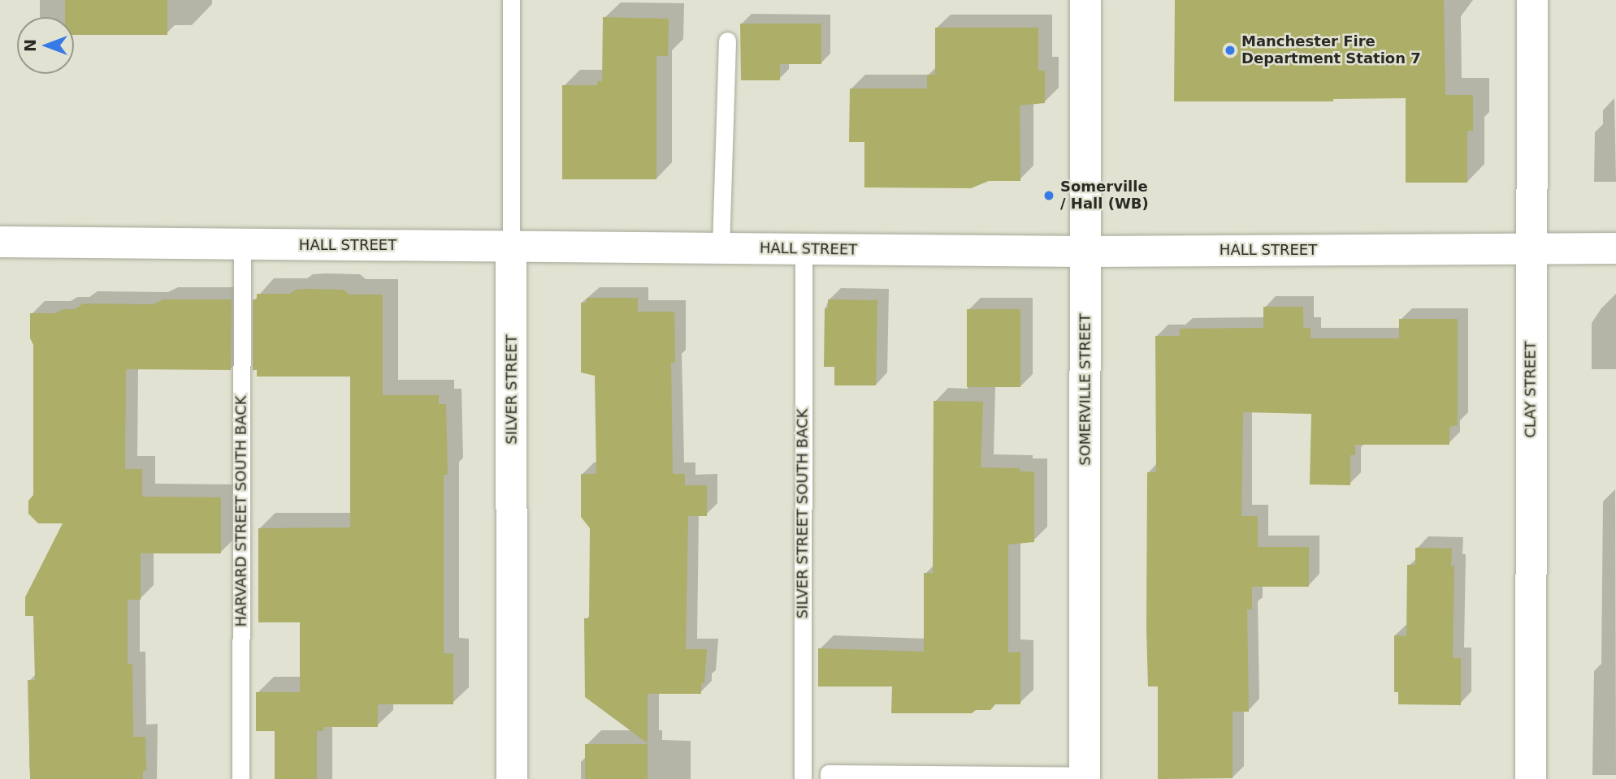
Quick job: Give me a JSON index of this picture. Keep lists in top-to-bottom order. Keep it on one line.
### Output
{"streets":{"street":["HALL STREET","SILVER STREET","SOMERVILLE STREET","CLAY STREET"],"lane":["HARVARD STREET SOUTH BACK","SILVER STREET SOUTH BACK"]},"crossings":[["HALL STREET","SILVER STREET"],["HALL STREET","SOMERVILLE STREET"],["HALL STREET","CLAY STREET"],["HALL STREET","HARVARD STREET SOUTH BACK"],["HALL STREET","SILVER STREET SOUTH BACK"]],"places":["Manchester Fire Department Station 7","Somerville / Hall (WB)"],"north":"left"}
